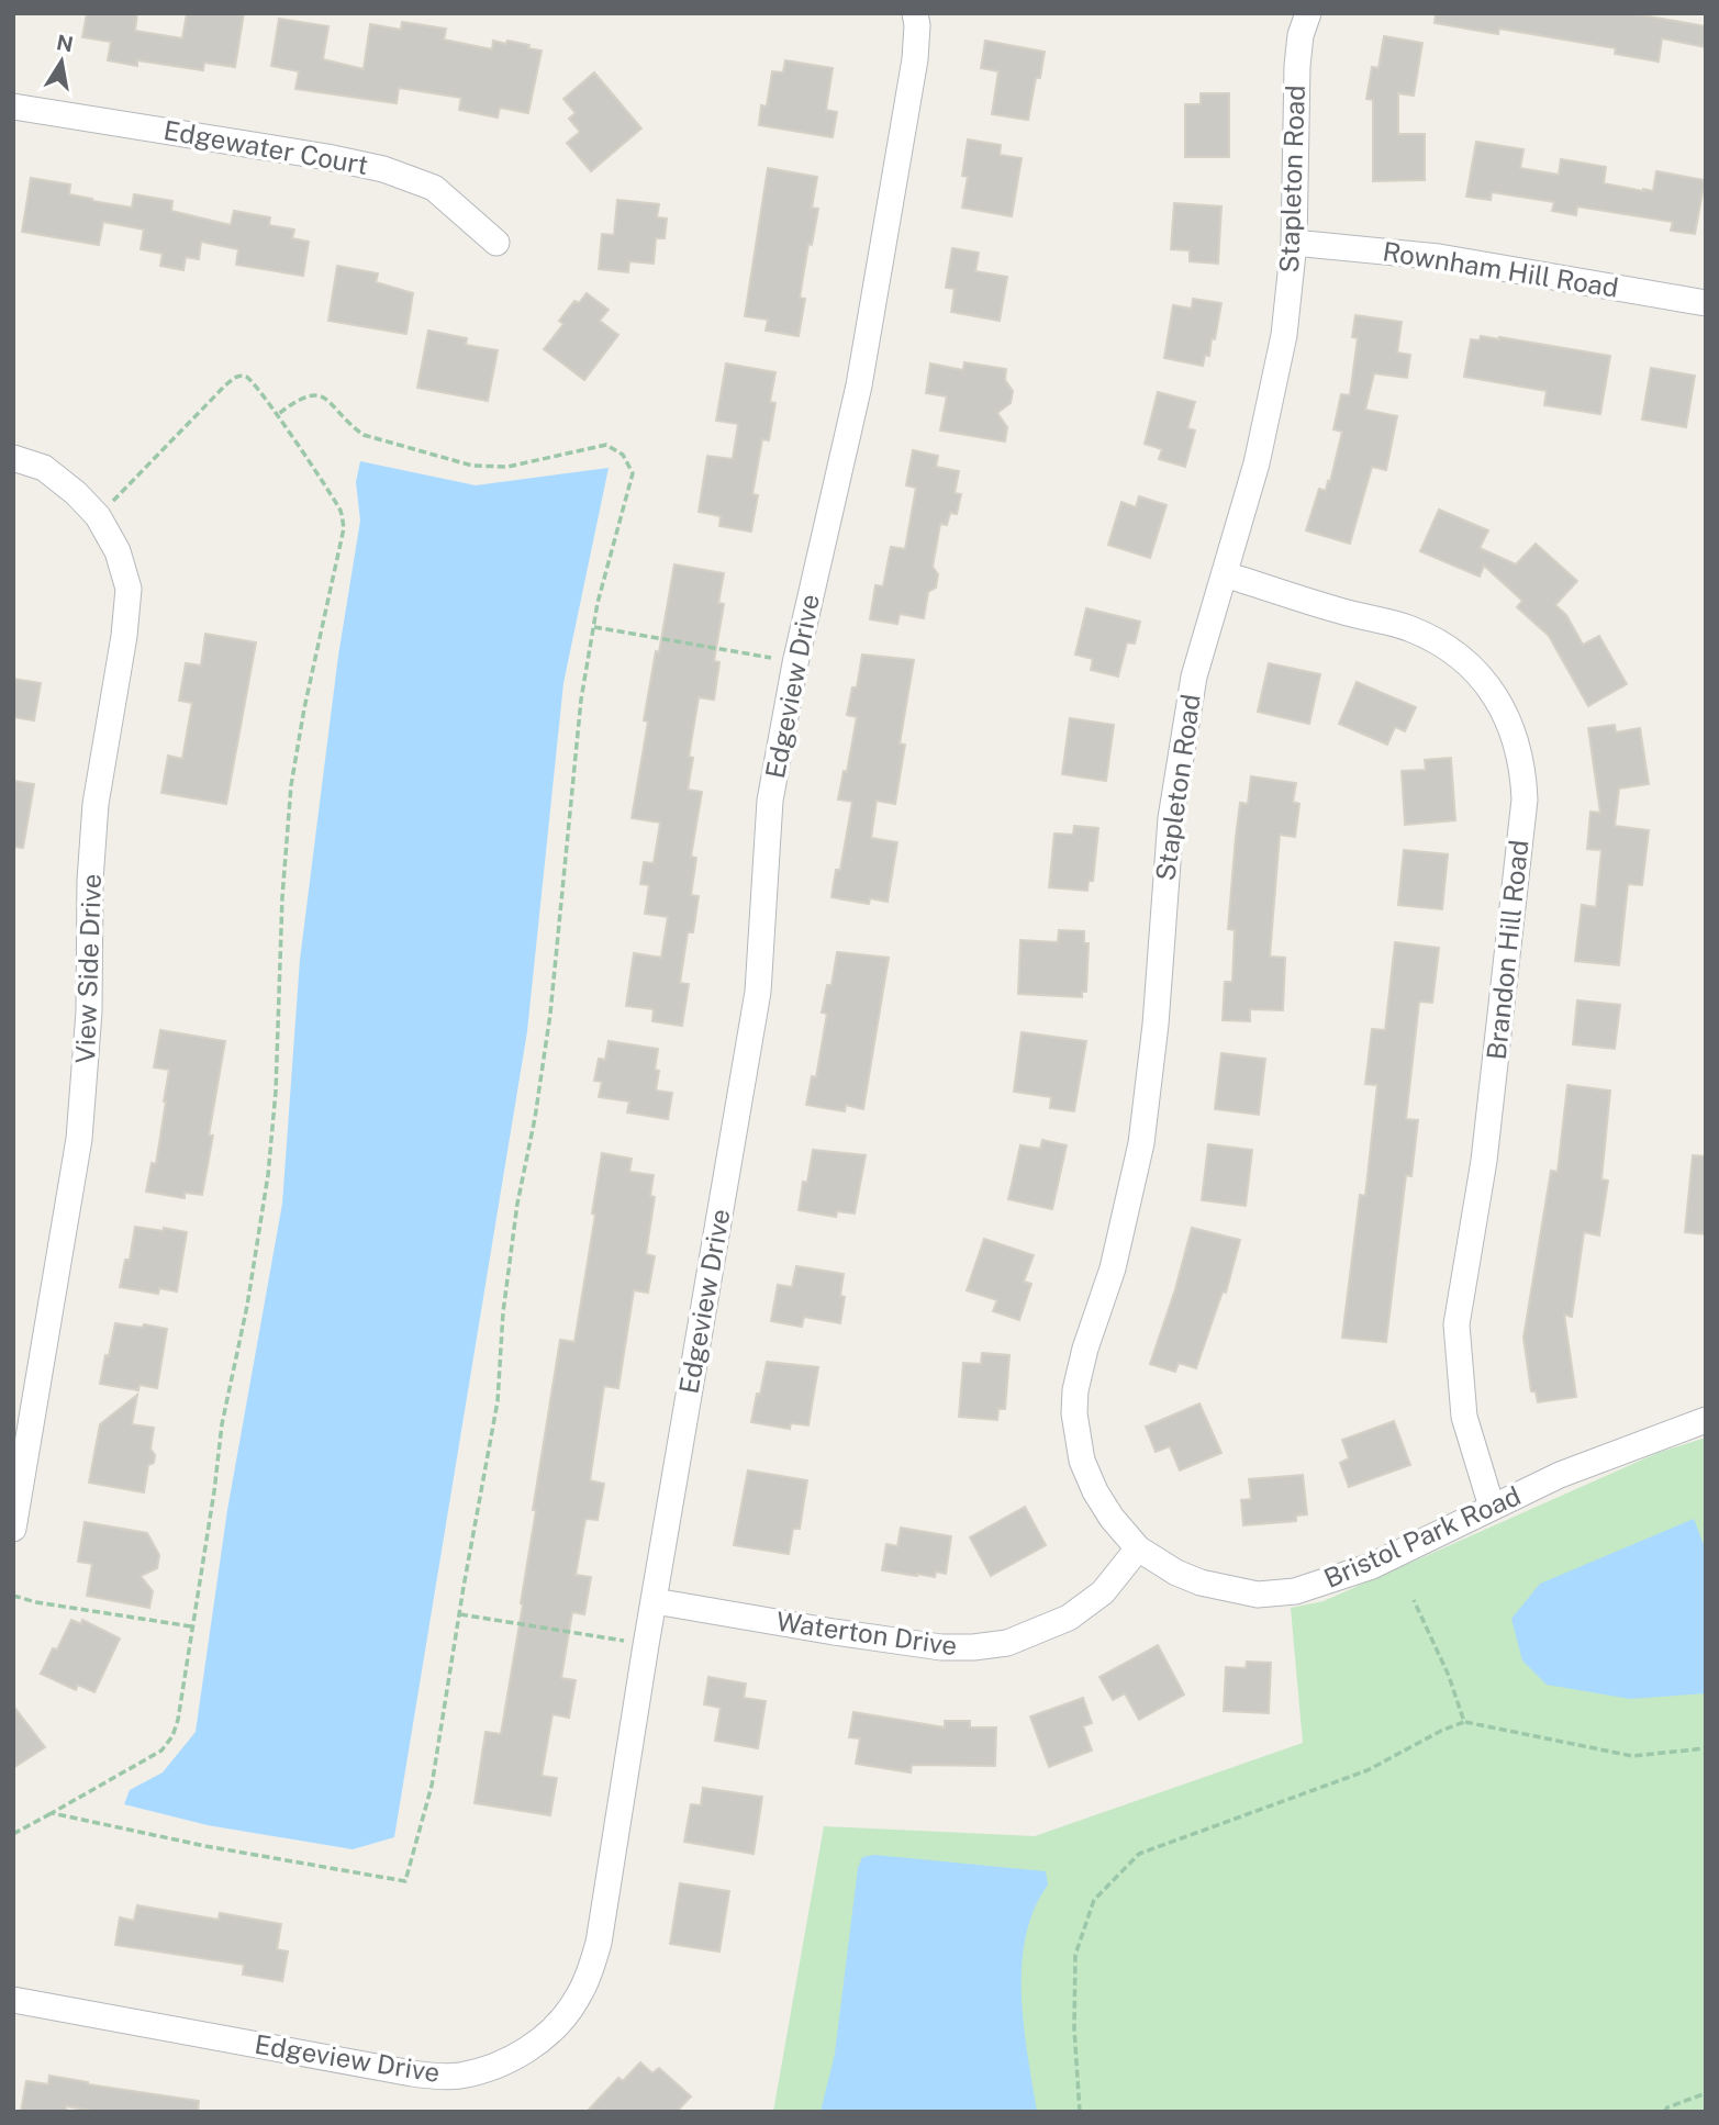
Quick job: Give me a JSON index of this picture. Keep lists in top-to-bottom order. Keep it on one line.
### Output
{"streets":{"street":["Edgewater Court","Stapleton Road","Rownham Hill Road","Edgeview Drive","Brandon Hill Road","View Side Drive","Bristol Park Road","Waterton Drive"]},"crossings":[["Stapleton Road","Rownham Hill Road"],["Stapleton Road","Brandon Hill Road"],["Stapleton Road","Bristol Park Road"],["Stapleton Road","Waterton Drive"],["Edgeview Drive","Waterton Drive"],["Brandon Hill Road","Bristol Park Road"],["Bristol Park Road","Waterton Drive"]],"north":"top"}
